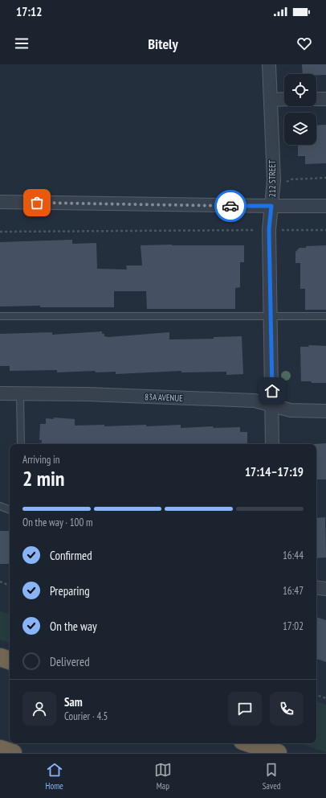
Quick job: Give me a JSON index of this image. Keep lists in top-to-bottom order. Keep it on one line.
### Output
{"streets":{"street":["212 STREET","83A AVENUE"]},"crossings":[["212 STREET","83A AVENUE"]],"page":{"status":"17:12","header":"Bitely","heading":["2 min","Arriving in","17:14–17:19"],"panel":["Sam","Courier · 4.5"],"bar":"On the way · 100 m","list":[["Confirmed","16:44"],["Preparing","16:47"],["On the way","17:02"],"Delivered"],"tabs":["Home","Map","Saved"]}}
